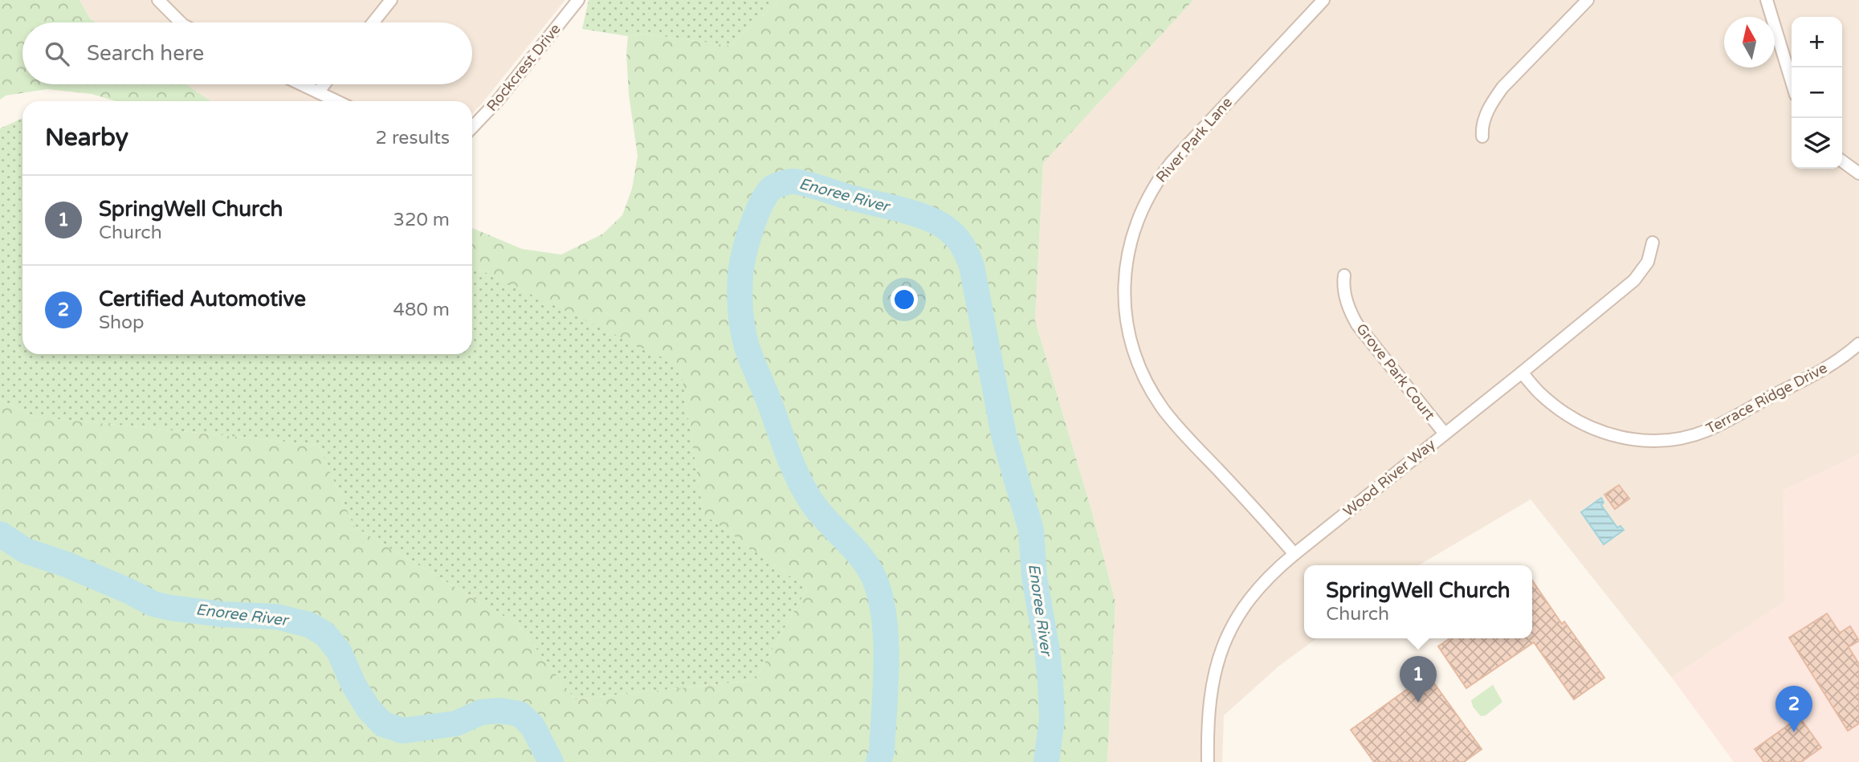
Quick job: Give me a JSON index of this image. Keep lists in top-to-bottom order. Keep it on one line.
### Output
{"streets":{"street":["Rockcrest Drive","River Park Lane","Grove Park Court","Terrace Ridge Drive","Wood River Way"]},"crossings":[["River Park Lane","Wood River Way"],["Grove Park Court","Wood River Way"],["Terrace Ridge Drive","Wood River Way"]],"water":["Enoree River"],"north":"top","page":{"map_buttons":["+","−"],"search":"Search here","heading":["Nearby","2 results"],"list":[{"mark":"1","name":"SpringWell Church","note":"Church","value":"320 m"},{"mark":"2","name":"Certified Automotive","note":"Shop","value":"480 m"}],"popup":["SpringWell Church","Church"],"pins":["1","2"]}}
